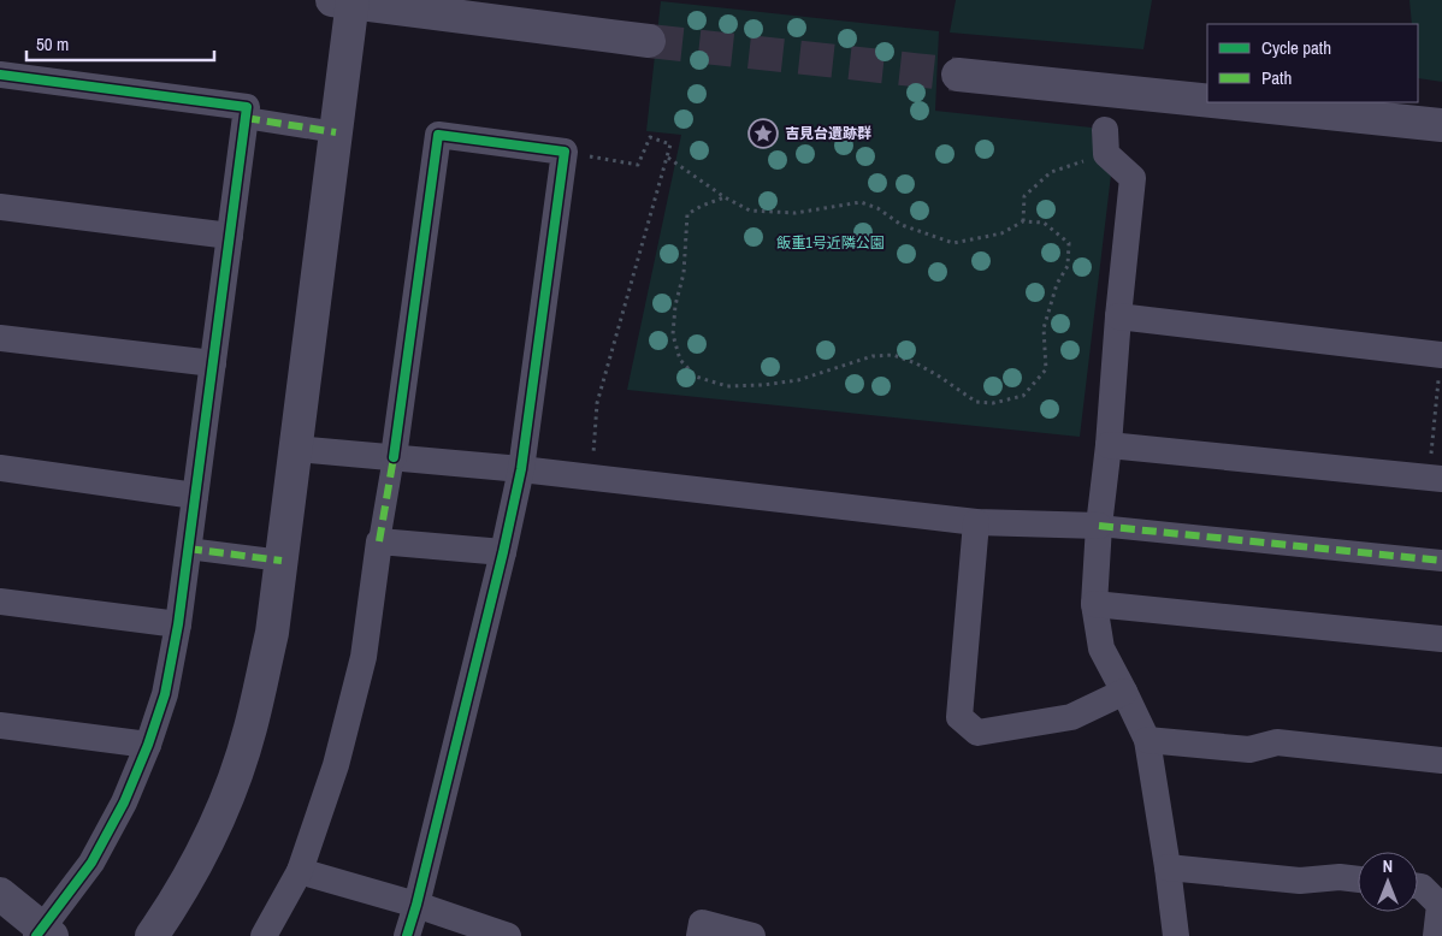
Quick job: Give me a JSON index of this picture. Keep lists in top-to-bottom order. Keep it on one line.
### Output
{"parks":["飯重1号近隣公園"],"places":{"place":["吉見台遺跡群"]},"legend":["Cycle path","Path"],"scale_bar":"50 m","north":"top"}
